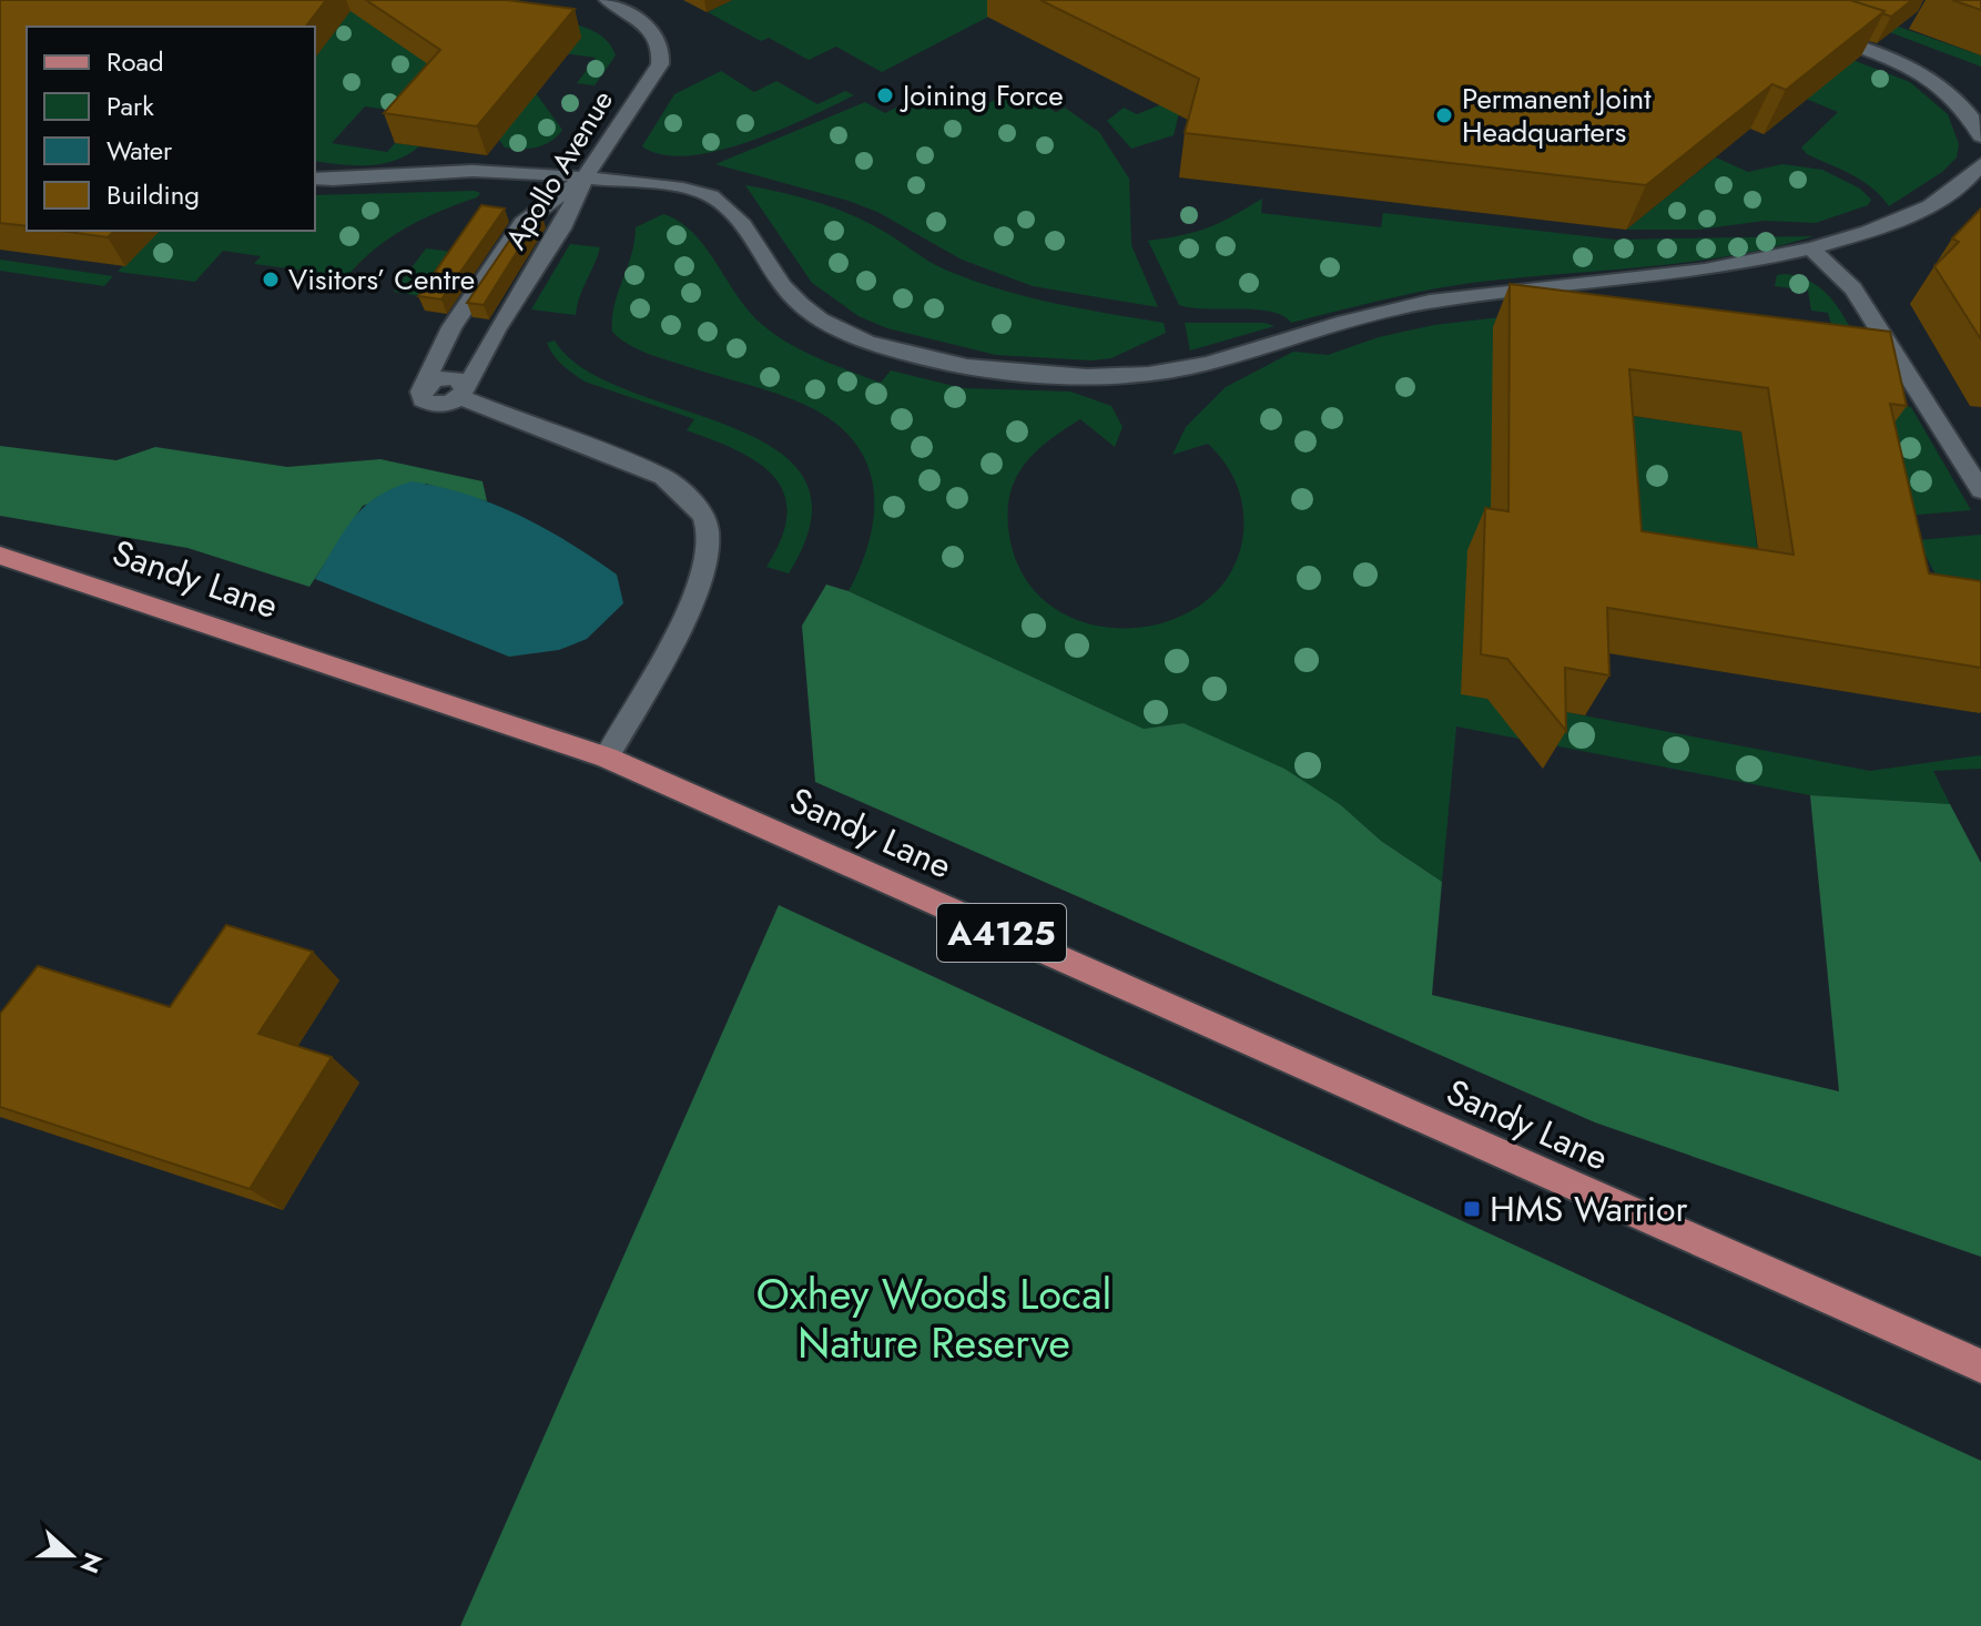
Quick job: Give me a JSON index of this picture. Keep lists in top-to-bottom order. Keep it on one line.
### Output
{"streets":{"main road":["Sandy Lane","A4125"],"lane":["Apollo Avenue"]},"parks":["Oxhey Woods Local Nature Reserve"],"places":{"other":["Joining Force","Permanent Joint Headquarters","Visitors’ Centre"],"transit":["HMS Warrior"]},"legend":["Road","Park","Water","Building"],"north":"right"}
